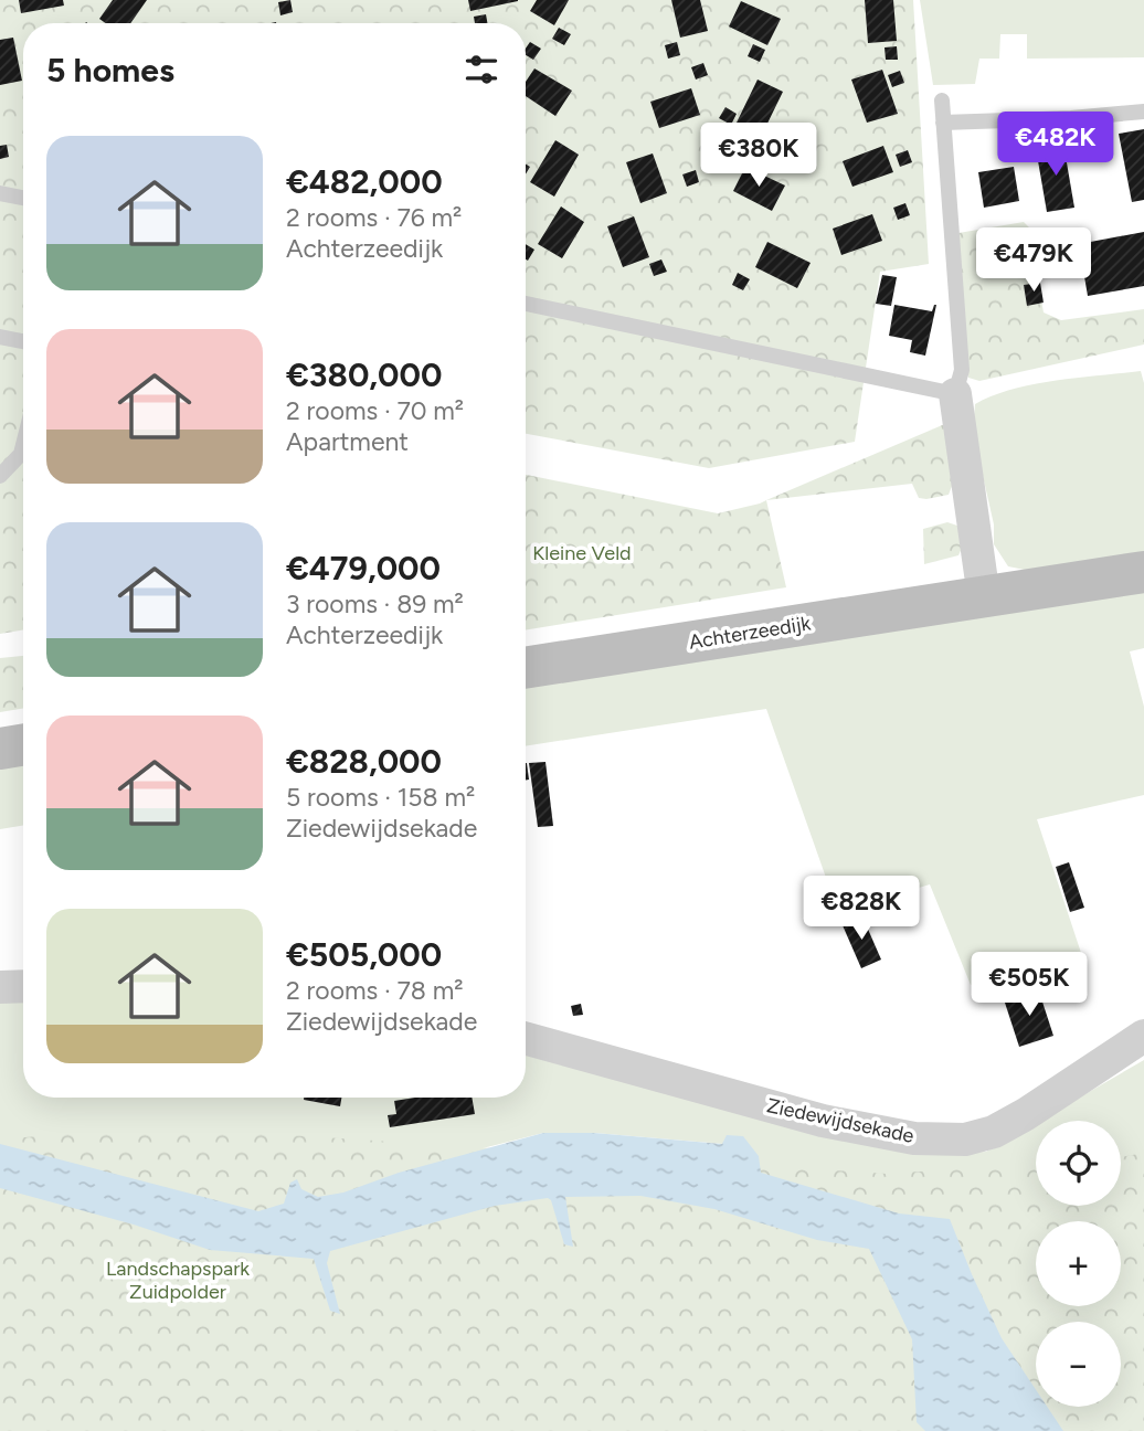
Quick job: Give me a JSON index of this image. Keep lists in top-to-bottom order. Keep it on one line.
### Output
{"streets":{"main road":["Achterzeedijk"],"street":["Ziedewijdsekade"]},"parks":["Kleine Veld","Landschapspark Zuidpolder"],"page":{"heading":"5 homes","price":["€482K","€380K","€479K","€828K","€505K"],"list":[{"name":"€482,000","note":"2 rooms · 76 m² · Achterzeedijk"},{"name":"€380,000","note":"2 rooms · 70 m² · Apartment"},{"name":"€479,000","note":"3 rooms · 89 m² · Achterzeedijk"},{"name":"€828,000","note":"5 rooms · 158 m² · Ziedewijdsekade"},{"name":"€505,000","note":"2 rooms · 78 m² · Ziedewijdsekade"}],"map_buttons":["+","−"]}}
